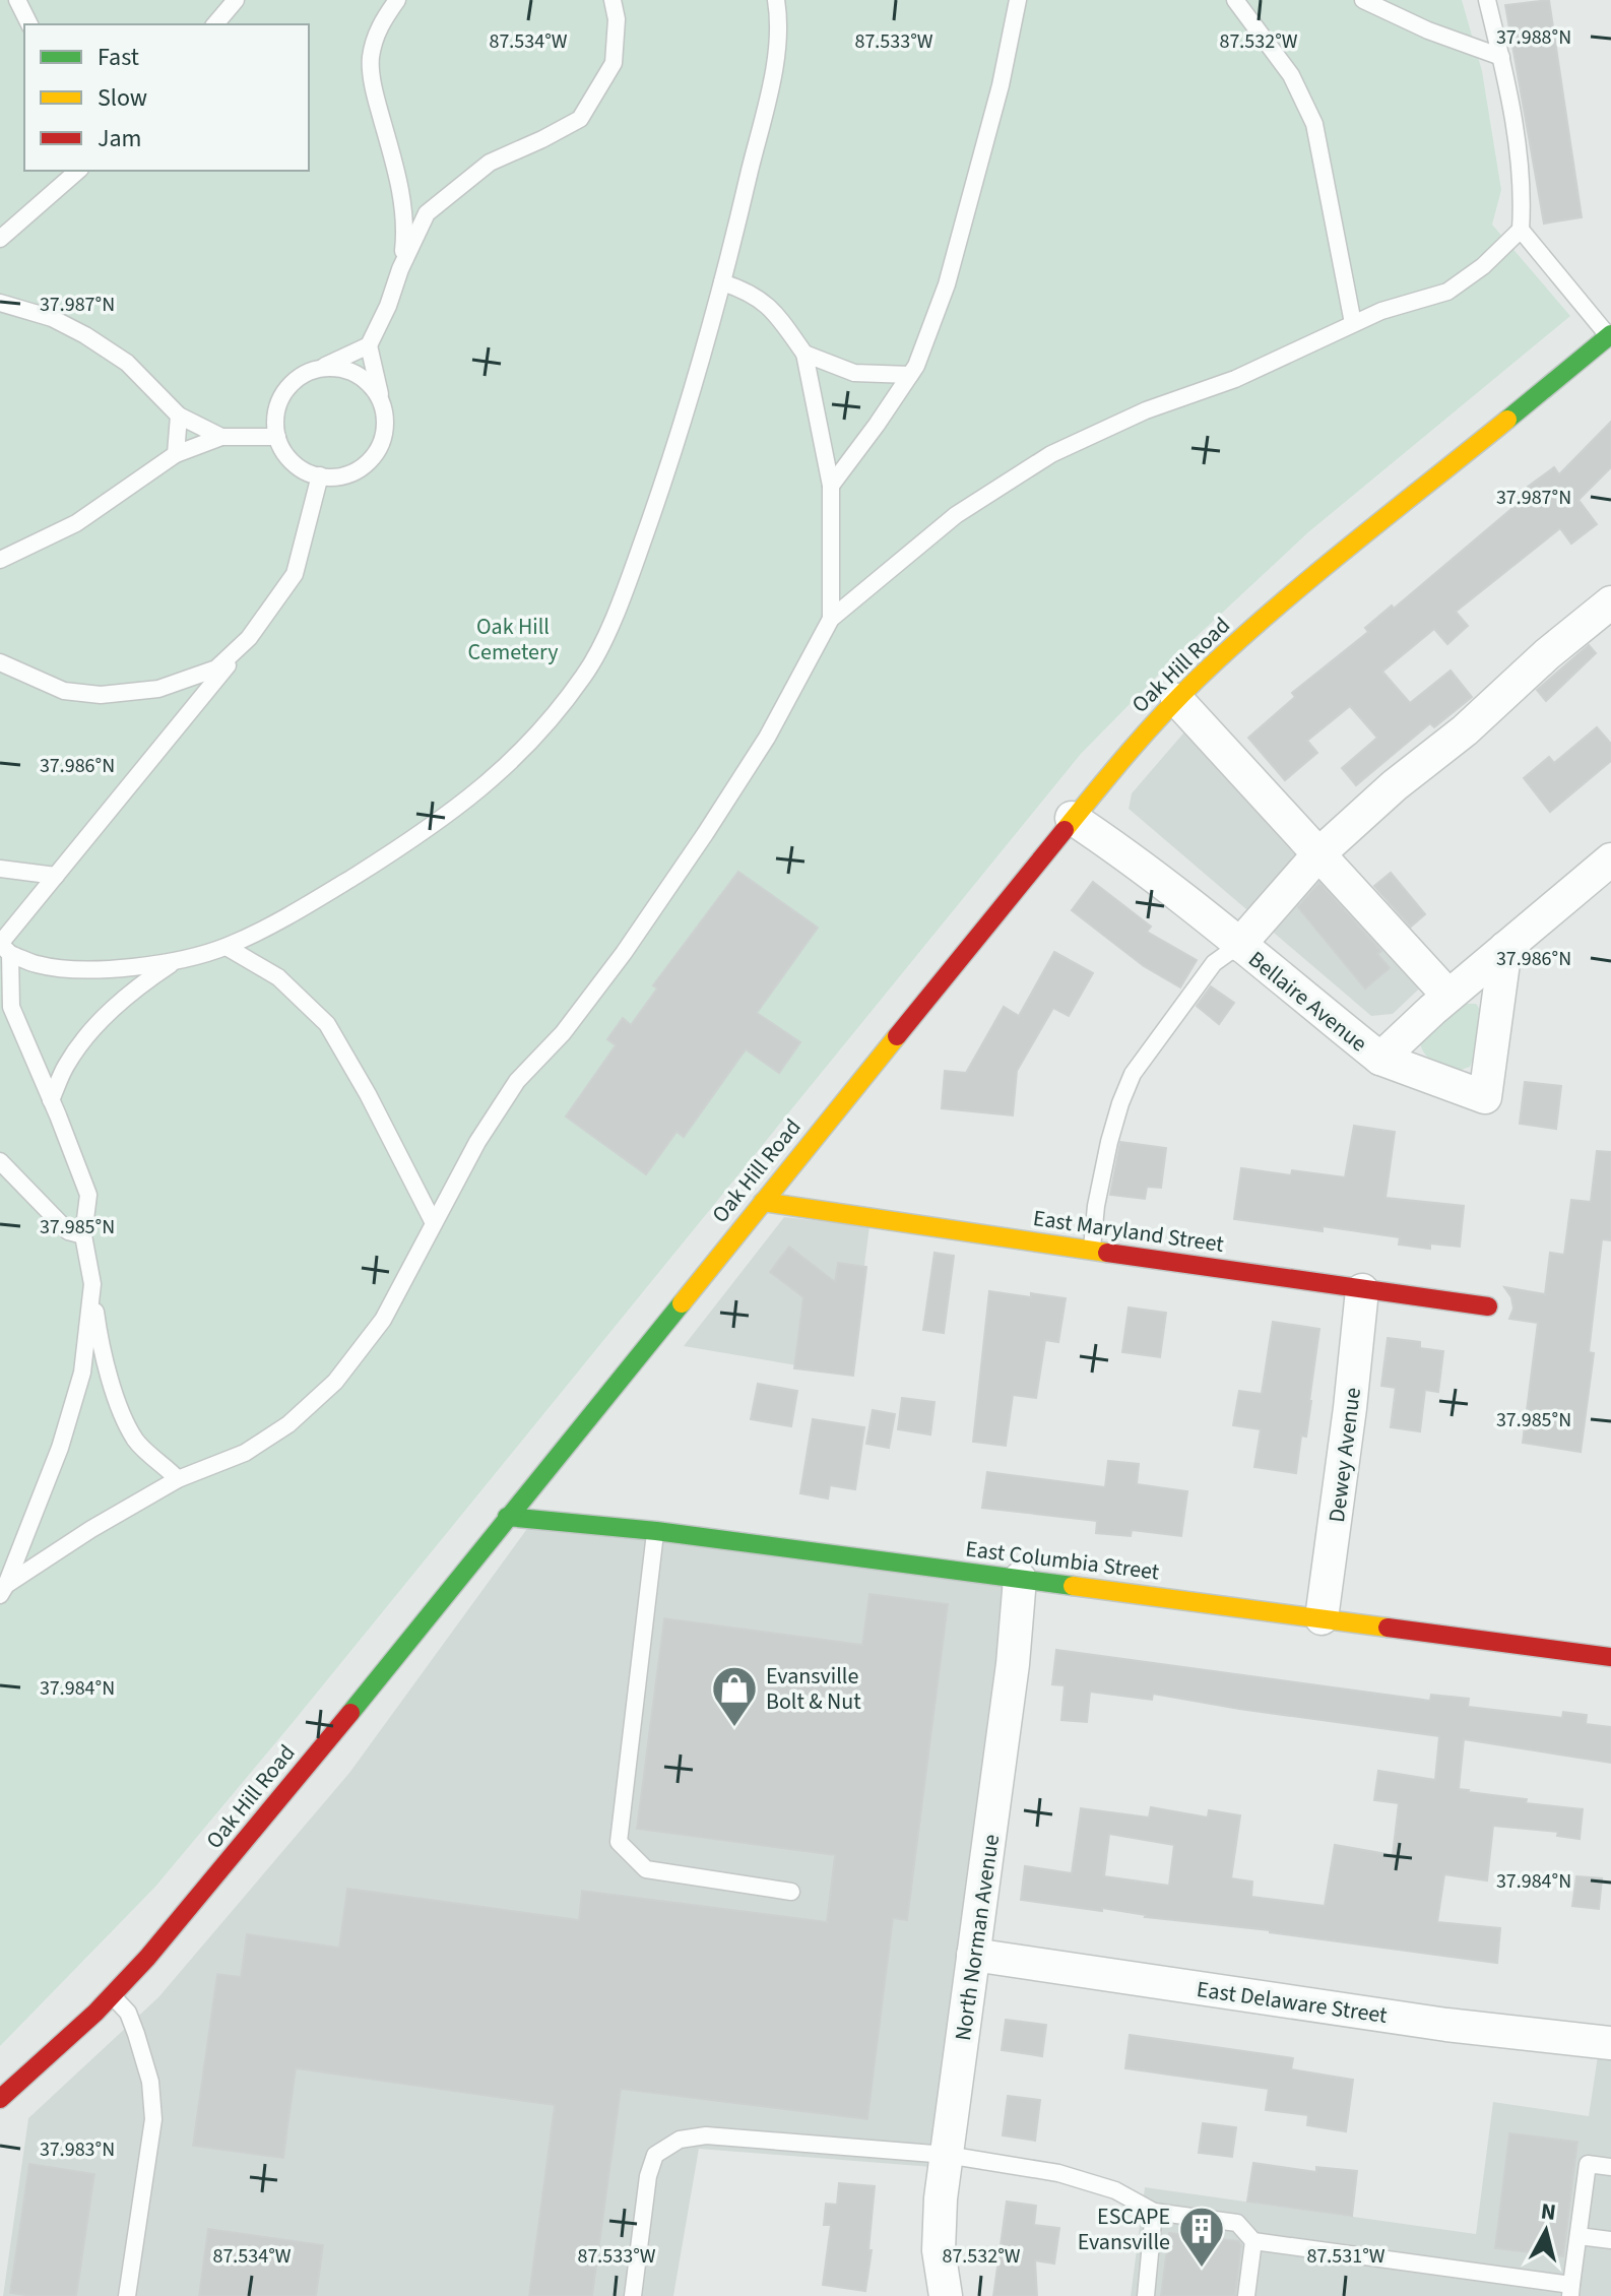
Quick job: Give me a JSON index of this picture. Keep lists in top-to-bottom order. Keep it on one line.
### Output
{"streets":{"main road":["Oak Hill Road","East Maryland Street","East Columbia Street"],"street":["Bellaire Avenue","Dewey Avenue","North Norman Avenue","East Delaware Street"]},"crossings":[["Oak Hill Road","Bellaire Avenue"],["Oak Hill Road","East Maryland Street"],["Oak Hill Road","East Columbia Street"],["East Maryland Street","Dewey Avenue"],["Dewey Avenue","East Columbia Street"],["East Columbia Street","North Norman Avenue"],["North Norman Avenue","East Delaware Street"]],"parks":["Oak Hill Cemetery"],"places":{"shop":["Evansville Bolt & Nut"],"building":["ESCAPE Evansville"]},"legend":["Fast","Slow","Jam"],"north":"top","coordinates":["37.988°N","87.534°W","87.533°W","87.532°W","37.987°N","37.986°N","37.985°N","37.984°N","37.983°N","87.531°W"]}
